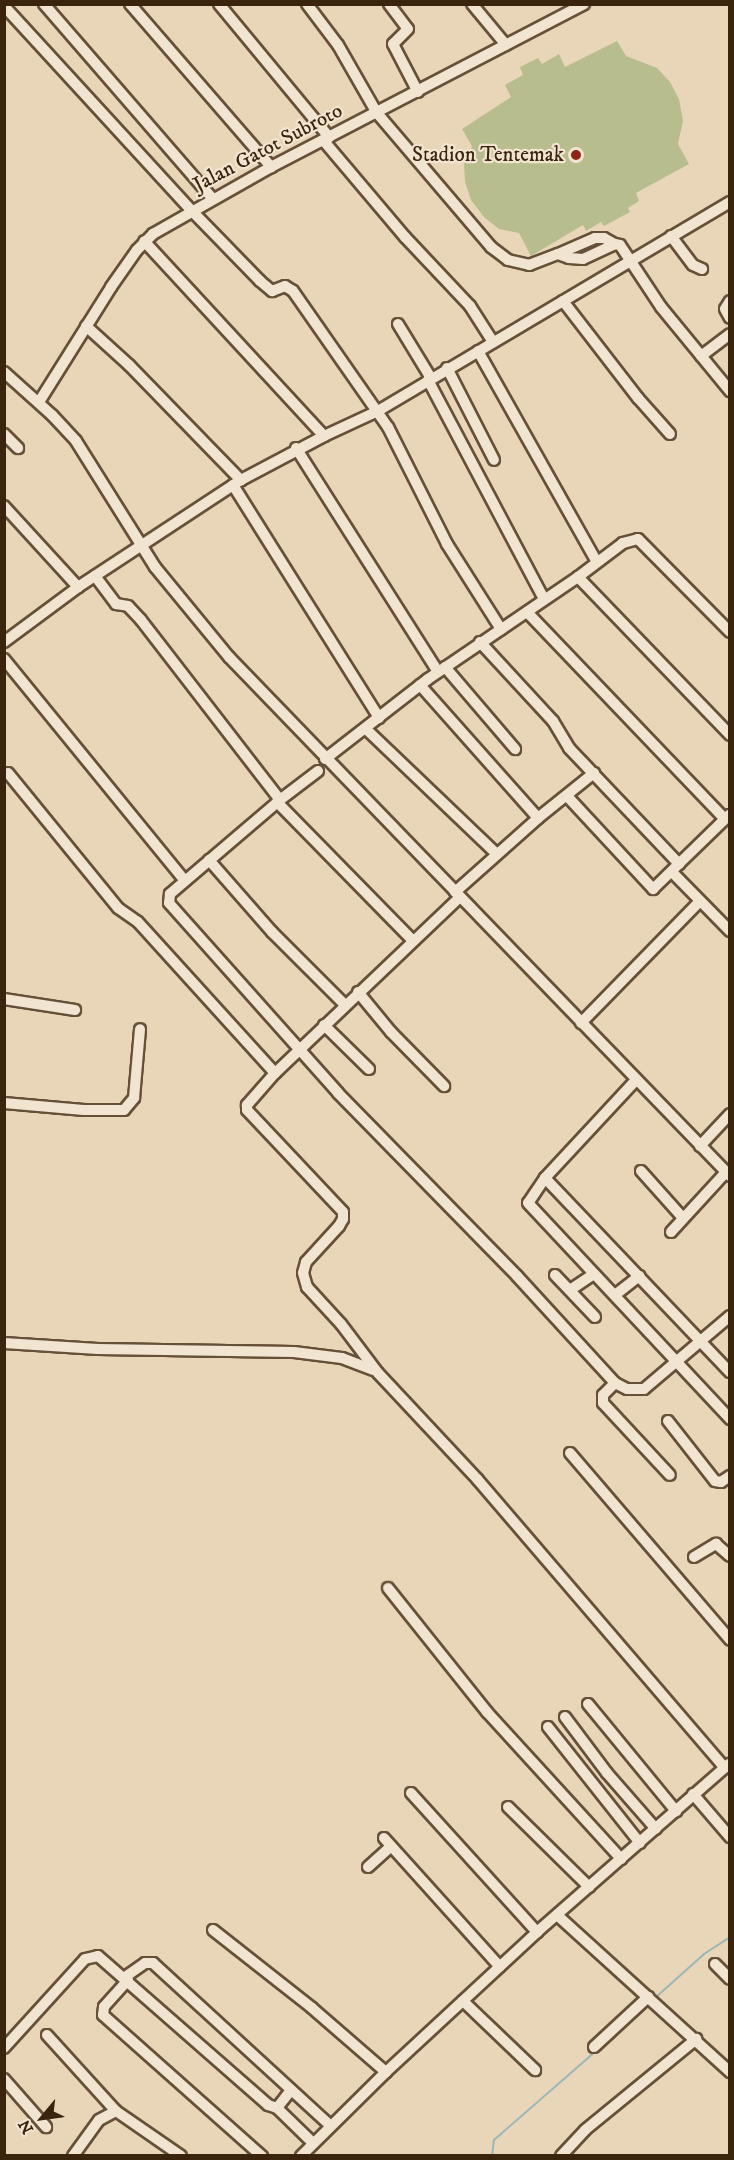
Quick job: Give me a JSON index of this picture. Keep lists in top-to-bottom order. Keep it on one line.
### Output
{"streets":{"street":["Jalan Gatot Subroto"]},"places":["Stadion Tentemak"],"north":"bottom left"}
